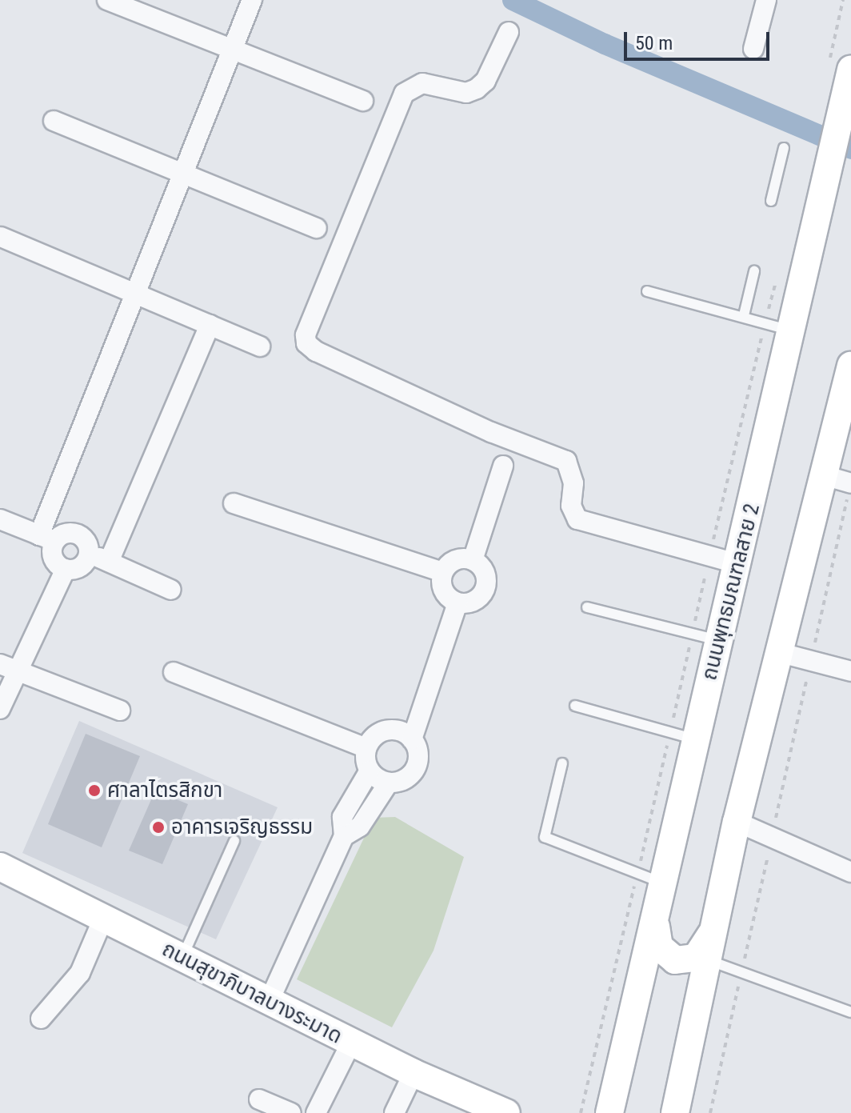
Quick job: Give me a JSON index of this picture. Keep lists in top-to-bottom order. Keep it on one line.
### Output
{"streets":{"main road":["ถนนพุทธมณฑลสาย 2","ถนนสุขาภิบาลบางระมาด"]},"places":["ศาลาไตรสิกขา","อาคารเจริญธรรม"],"scale_bar":"50 m"}
